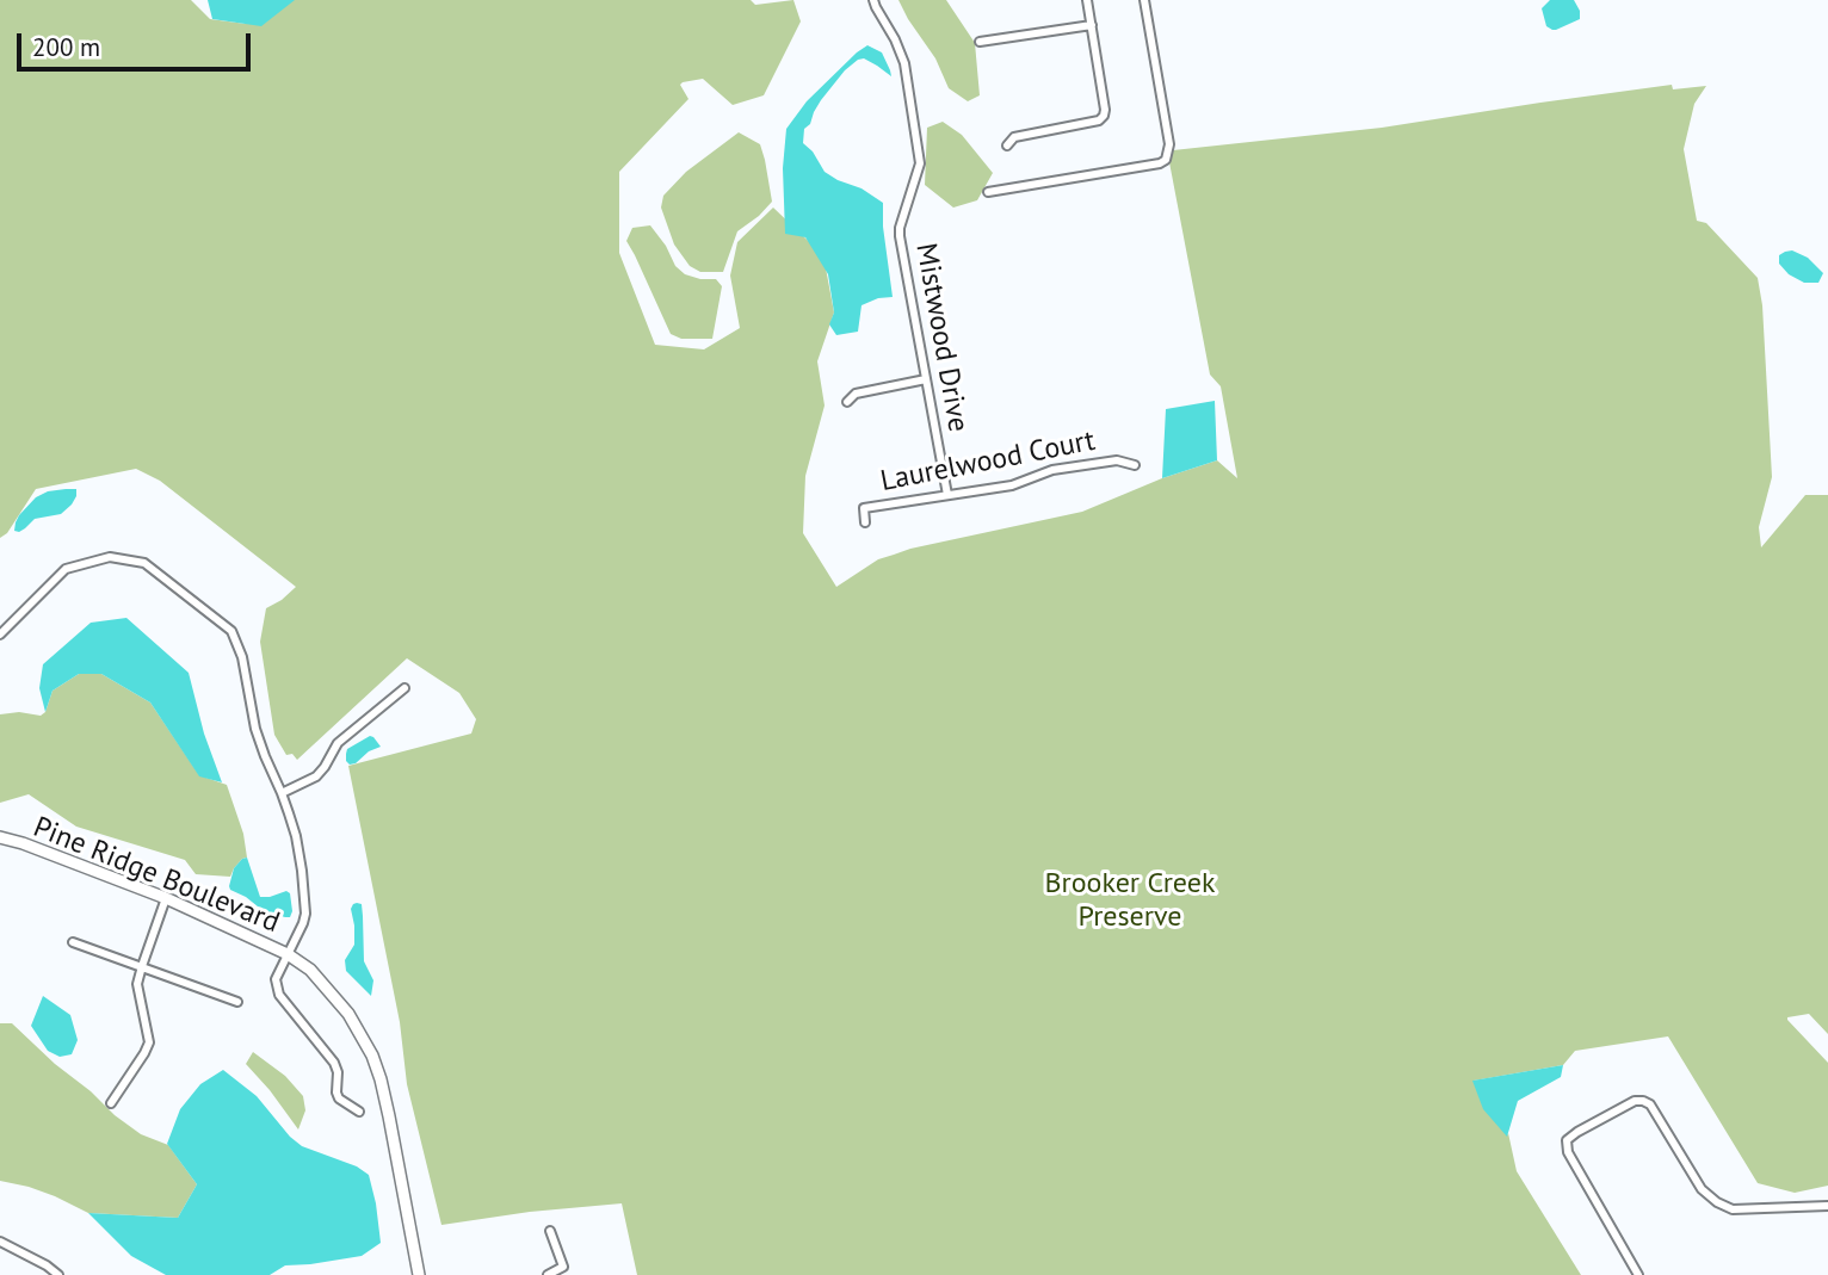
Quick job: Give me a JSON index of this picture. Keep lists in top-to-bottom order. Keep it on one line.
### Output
{"streets":{"street":["Mistwood Drive","Laurelwood Court","Pine Ridge Boulevard"]},"crossings":[["Mistwood Drive","Laurelwood Court"]],"parks":["Brooker Creek Preserve"],"scale_bar":"200 m"}
